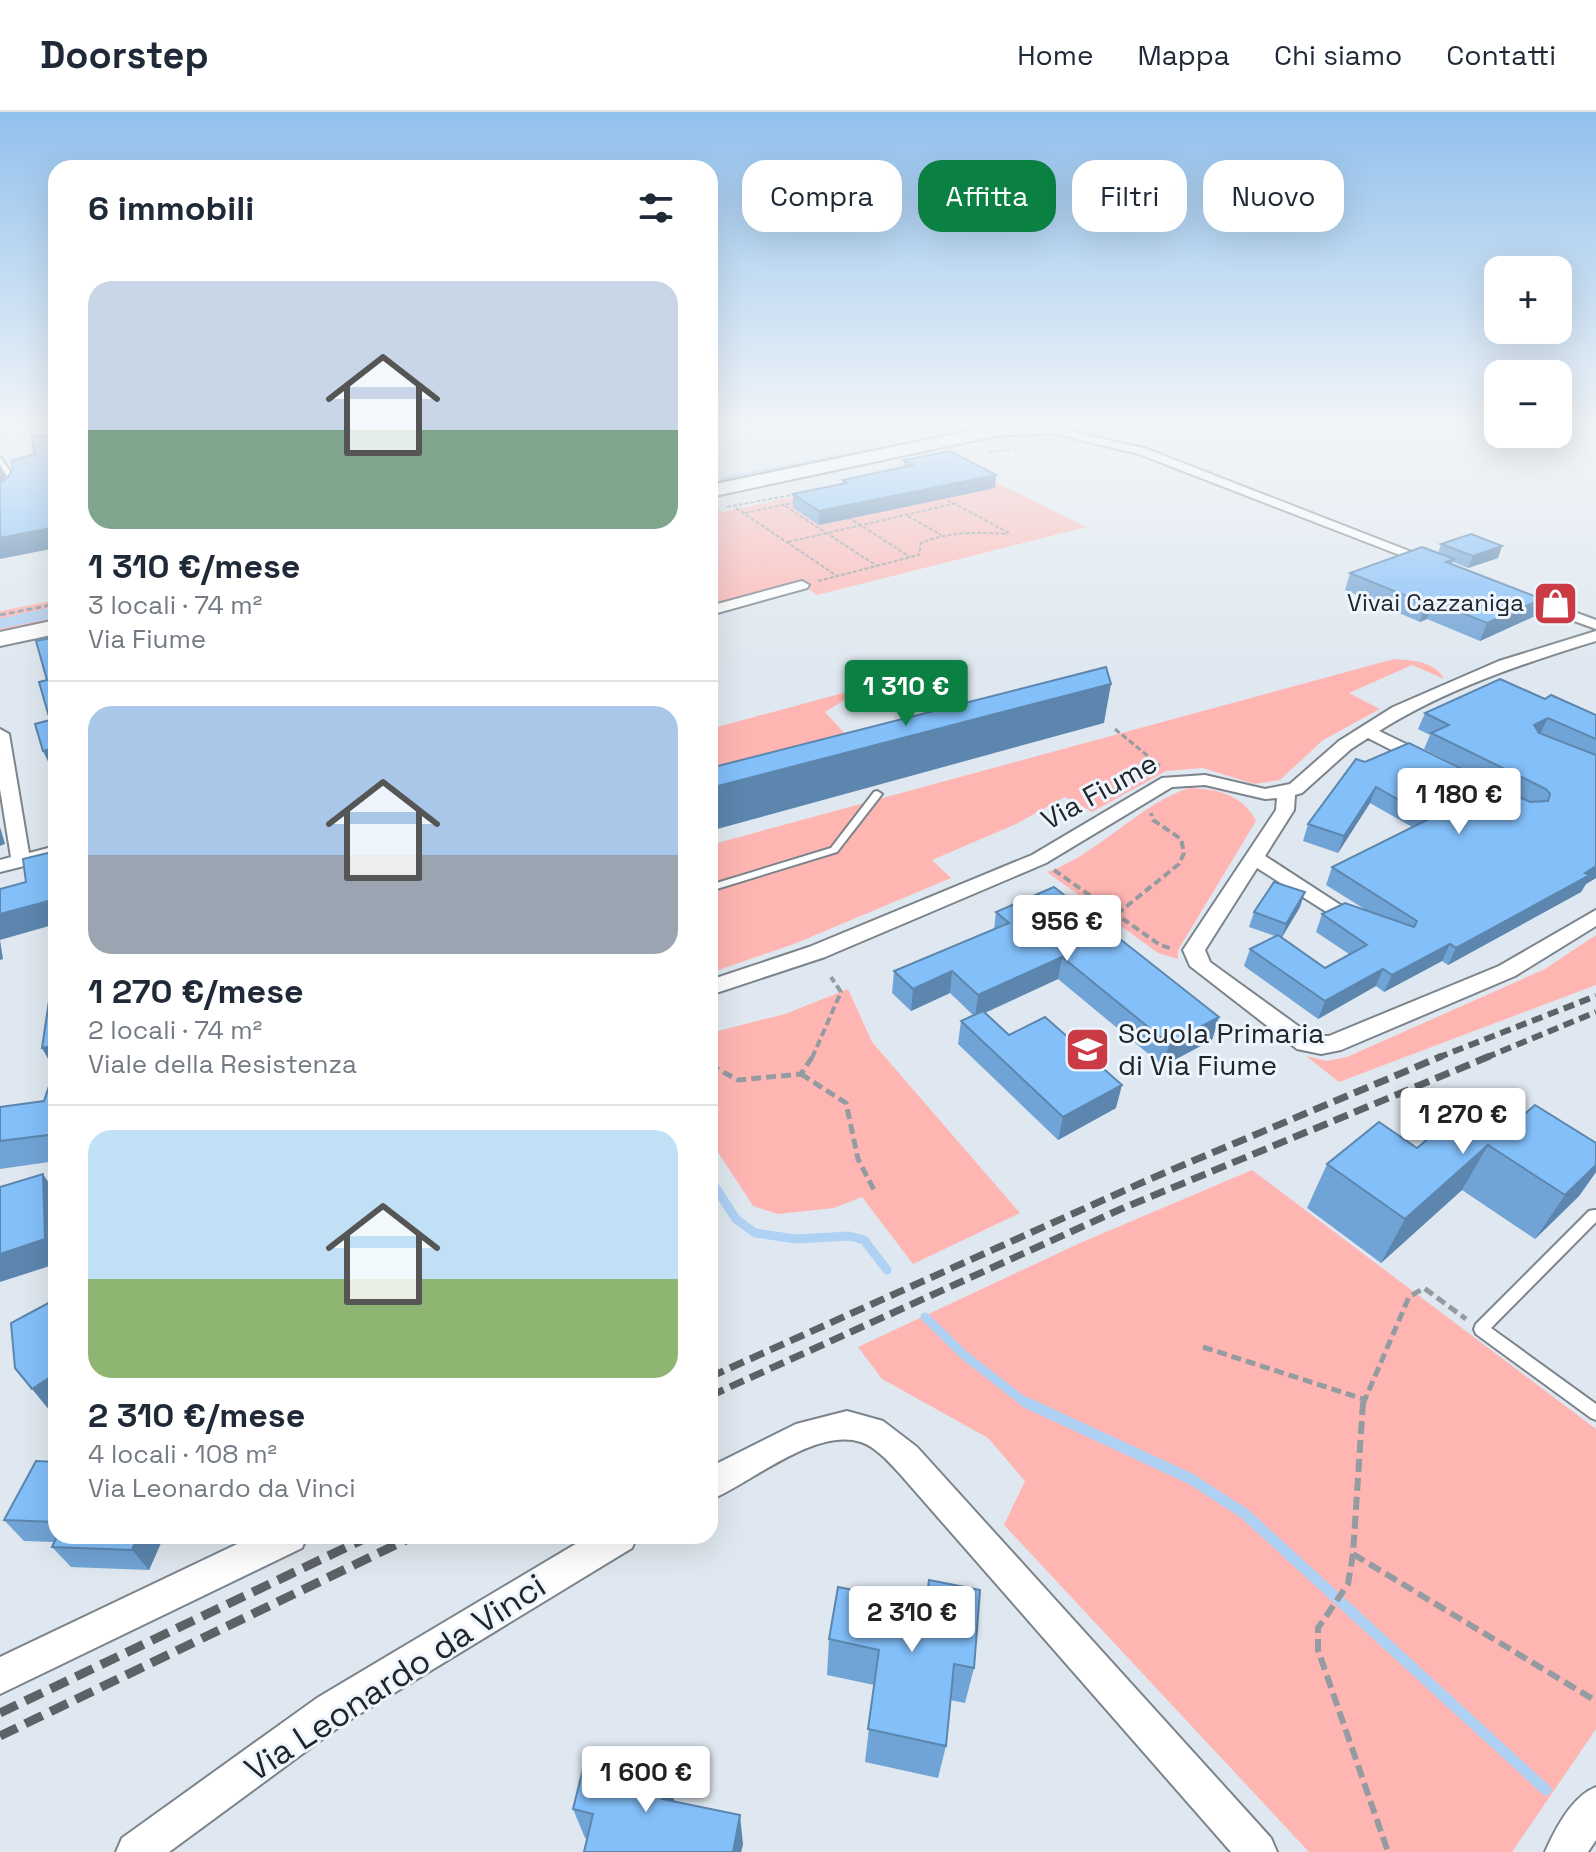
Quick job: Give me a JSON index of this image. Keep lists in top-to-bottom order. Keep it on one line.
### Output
{"streets":{"street":["Via Fiume","Via Leonardo da Vinci"]},"places":{"shop":["Vivai Cazzaniga"],"school or university":["Scuola Primaria di Via Fiume"]},"page":{"header":"Doorstep","nav":["Home","Mappa","Chi siamo","Contatti"],"chip":["Compra","Affitta","Filtri","Nuovo"],"heading":"6 immobili","map_buttons":["+","−"],"list":[{"name":"1 310 €/mese","note":"3 locali · 74 m² · Via Fiume"},{"name":"1 270 €/mese","note":"2 locali · 74 m² · Viale della Resistenza"},{"name":"2 310 €/mese","note":"4 locali · 108 m² · Via Leonardo da Vinci"}],"price":["1 310 €","1 180 €","956 €","1 270 €","2 310 €","1 600 €"]}}
